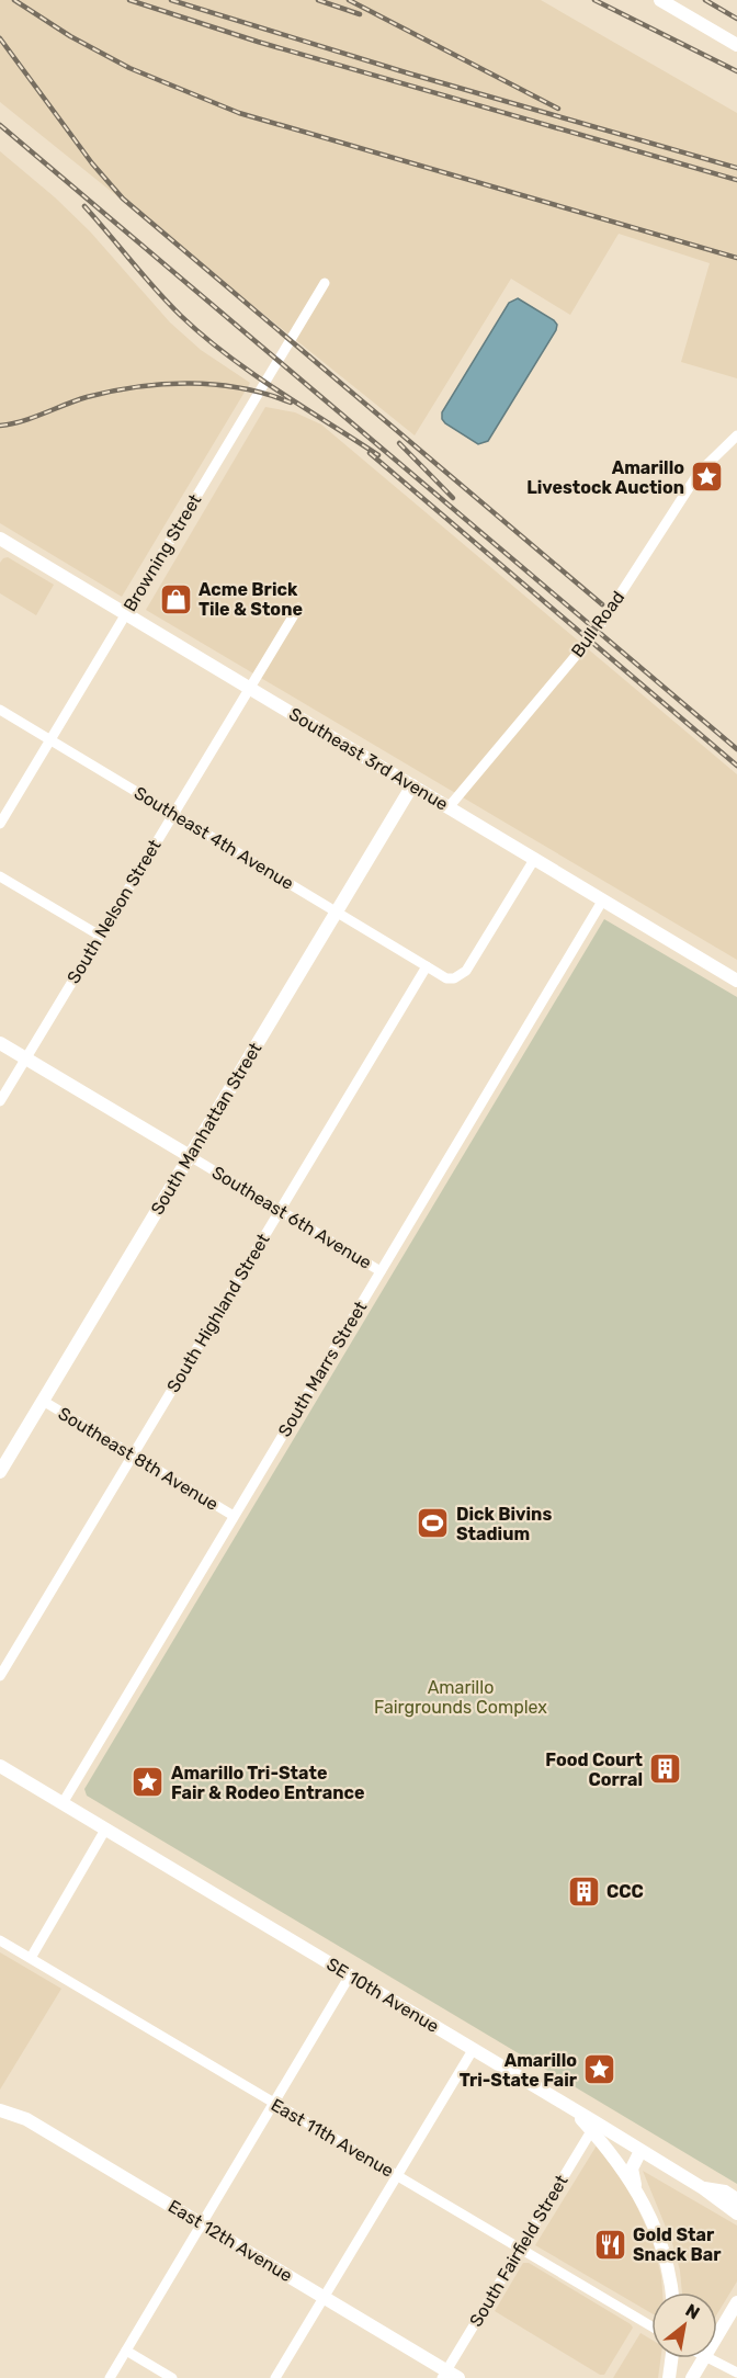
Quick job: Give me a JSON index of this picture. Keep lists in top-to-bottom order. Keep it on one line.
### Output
{"streets":{"main road":["Southeast 3rd Avenue","South Manhattan Street","Southeast 6th Avenue","SE 10th Avenue","East 12th Avenue"],"street":["Browning Street","Bull Road","Southeast 4th Avenue","South Nelson Street","South Highland Street","South Marrs Street","Southeast 8th Avenue","East 11th Avenue","South Fairfield Street"]},"crossings":[["Browning Street","Southeast 3rd Avenue"],["Browning Street","Southeast 4th Avenue"],["Bull Road","Southeast 3rd Avenue"],["Southeast 3rd Avenue","South Nelson Street"],["Southeast 3rd Avenue","South Manhattan Street"],["Southeast 3rd Avenue","South Marrs Street"],["Southeast 4th Avenue","South Nelson Street"],["Southeast 4th Avenue","South Manhattan Street"],["Southeast 4th Avenue","South Highland Street"],["South Nelson Street","Southeast 6th Avenue"],["South Manhattan Street","Southeast 6th Avenue"],["South Manhattan Street","Southeast 8th Avenue"],["Southeast 6th Avenue","South Highland Street"],["Southeast 6th Avenue","South Marrs Street"],["South Highland Street","Southeast 8th Avenue"],["South Marrs Street","Southeast 8th Avenue"],["South Marrs Street","SE 10th Avenue"],["SE 10th Avenue","South Fairfield Street"],["East 11th Avenue","South Fairfield Street"],["East 12th Avenue","South Fairfield Street"]],"parks":["Amarillo Fairgrounds Complex"],"places":{"place":["Amarillo Livestock Auction","Amarillo Tri-State Fair & Rodeo Entrance","Amarillo Tri-State Fair"],"shop":["Acme Brick Tile & Stone"],"sports":["Dick Bivins Stadium"],"building":["Food Court Corral","CCC"],"restaurant":["Gold Star Snack Bar"]},"north":"top right"}
